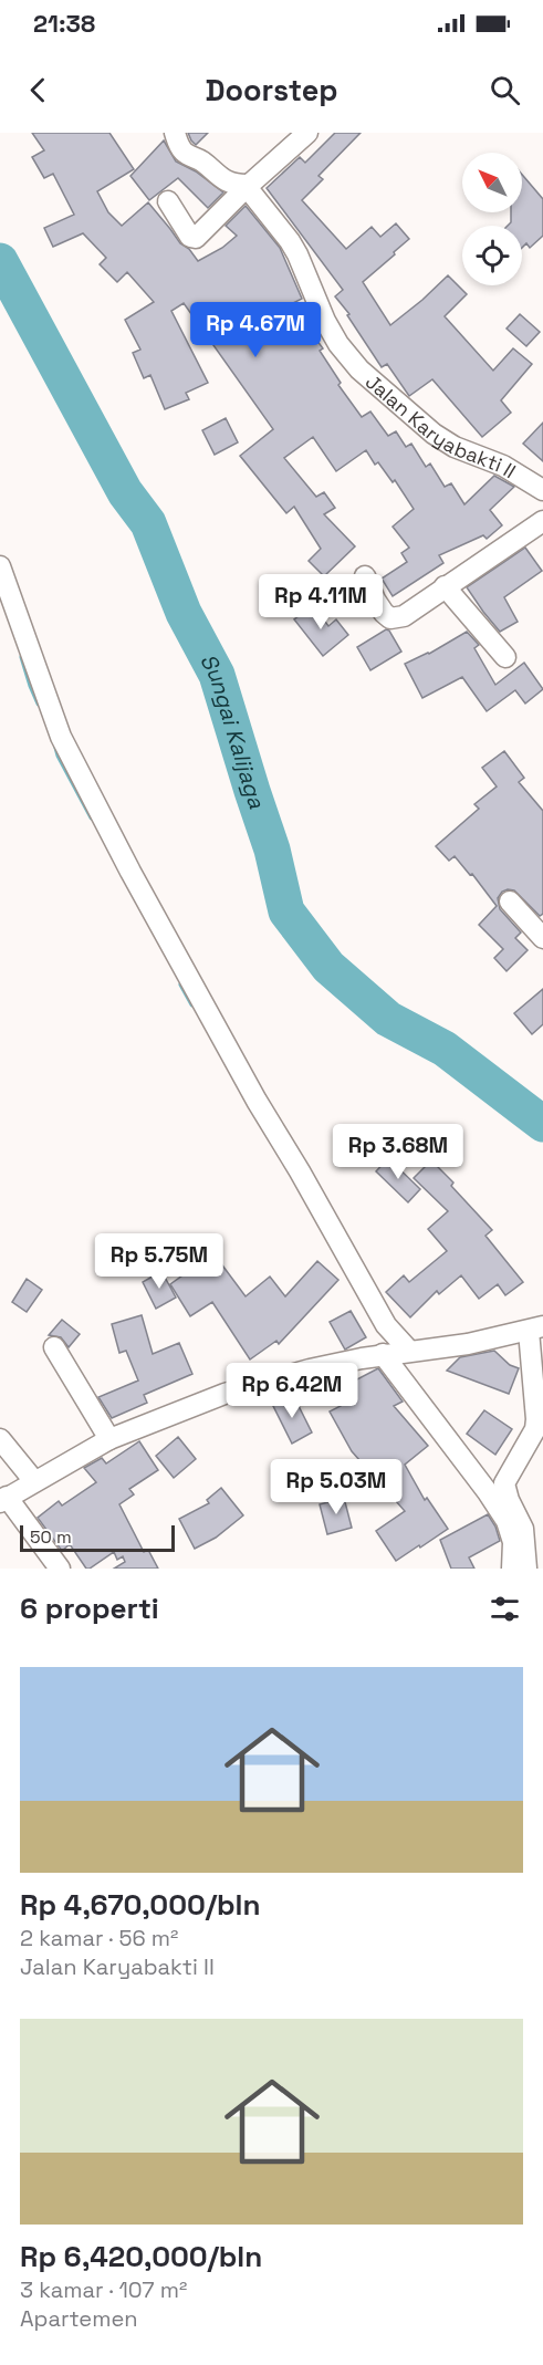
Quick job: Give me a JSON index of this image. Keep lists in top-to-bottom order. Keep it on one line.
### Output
{"streets":{"street":["Jalan Karyabakti II"]},"water":["Sungai Kalijaga"],"scale_bar":"50 m","north":"top left","page":{"status":"21:38","header":"Doorstep","price":["Rp 4.67M","Rp 4.11M","Rp 3.68M","Rp 5.75M","Rp 6.42M","Rp 5.03M"],"scale":"50 m","heading":"6 properti","list":[{"name":"Rp 4,670,000/bln","note":"2 kamar · 56 m² · Jalan Karyabakti II"},{"name":"Rp 6,420,000/bln","note":"3 kamar · 107 m² · Apartemen"}]}}
